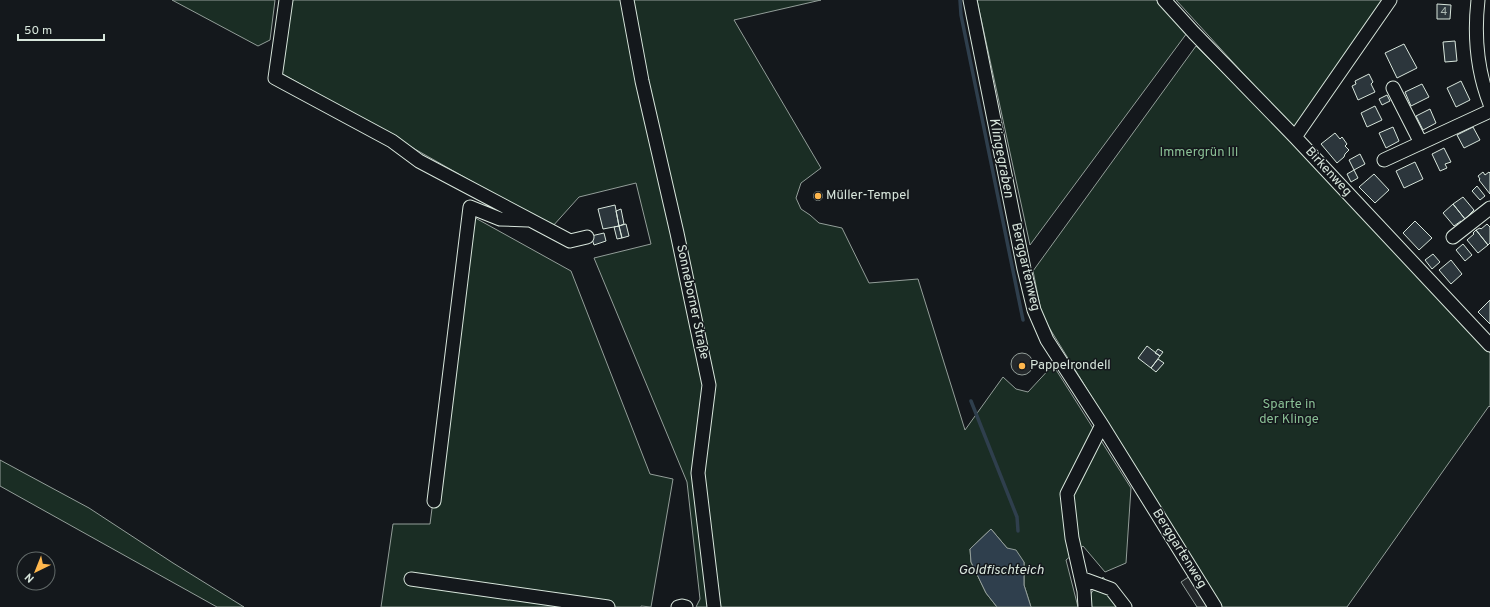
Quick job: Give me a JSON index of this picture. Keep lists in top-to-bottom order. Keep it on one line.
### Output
{"streets":{"street":["Birkenweg","Berggartenweg","Sonneborner Straße"]},"water":["Klingegraben","Goldfischteich"],"parks":["Immergrün III","Sparte in der Klinge"],"places":["Müller-Tempel","Pappelrondell"],"house_numbers":["4"],"scale_bar":"50 m","north":"bottom left"}
